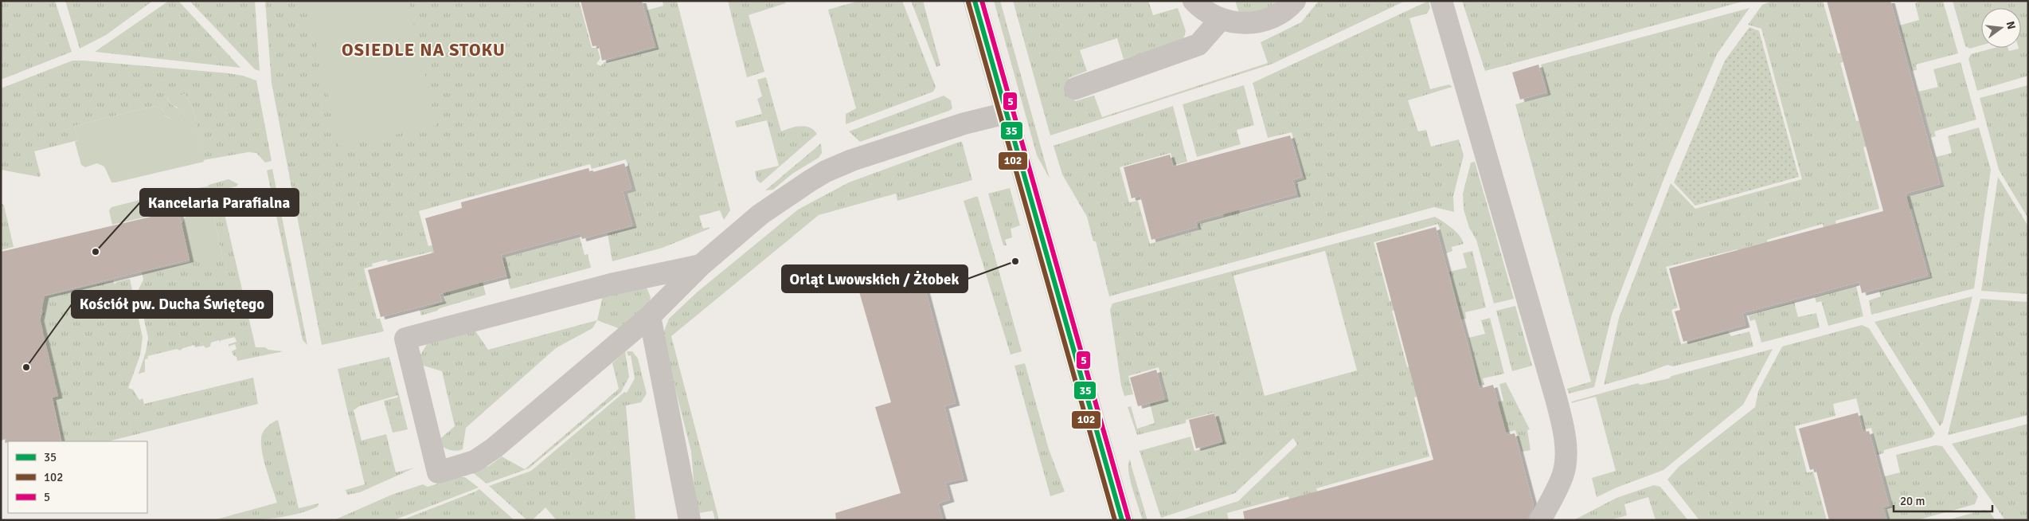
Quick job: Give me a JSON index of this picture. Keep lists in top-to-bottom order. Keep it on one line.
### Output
{"districts":["OSIEDLE NA STOKU"],"places":["Kancelaria Parafialna","Orląt Lwowskich / Żłobek","Kościół pw. Ducha Świętego"],"lines":["transit line 35","transit line 5","transit line 102"],"legend":["35","102","5"],"scale_bar":"20 m","north":"right"}
